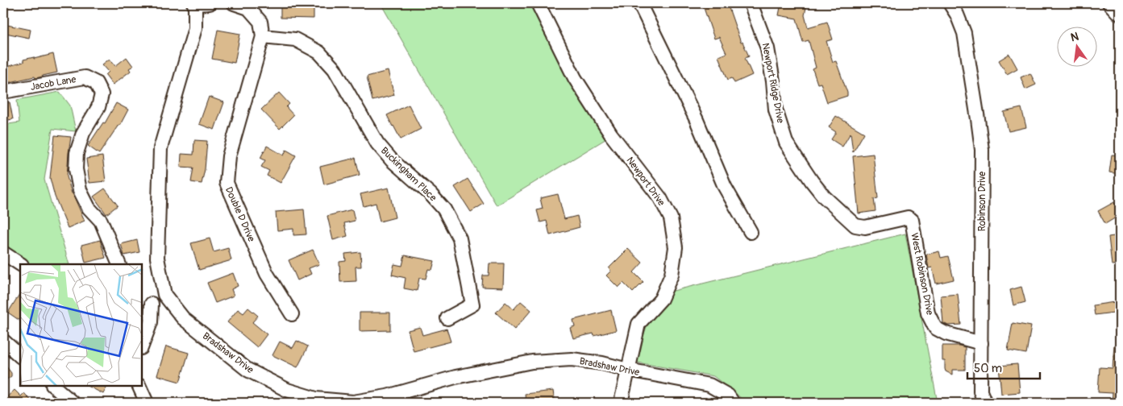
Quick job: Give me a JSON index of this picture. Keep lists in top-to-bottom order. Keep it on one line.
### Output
{"streets":{"street":["Jacob Lane","Newport Ridge Drive","Buckingham Place","Newport Drive","Robinson Drive","Double D Drive","West Robinson Drive","Bradshaw Drive"]},"crossings":[["Newport Ridge Drive","West Robinson Drive"],["Buckingham Place","Double D Drive"],["Newport Drive","Bradshaw Drive"],["Robinson Drive","West Robinson Drive"]],"scale_bar":"50 m","north":"top"}
